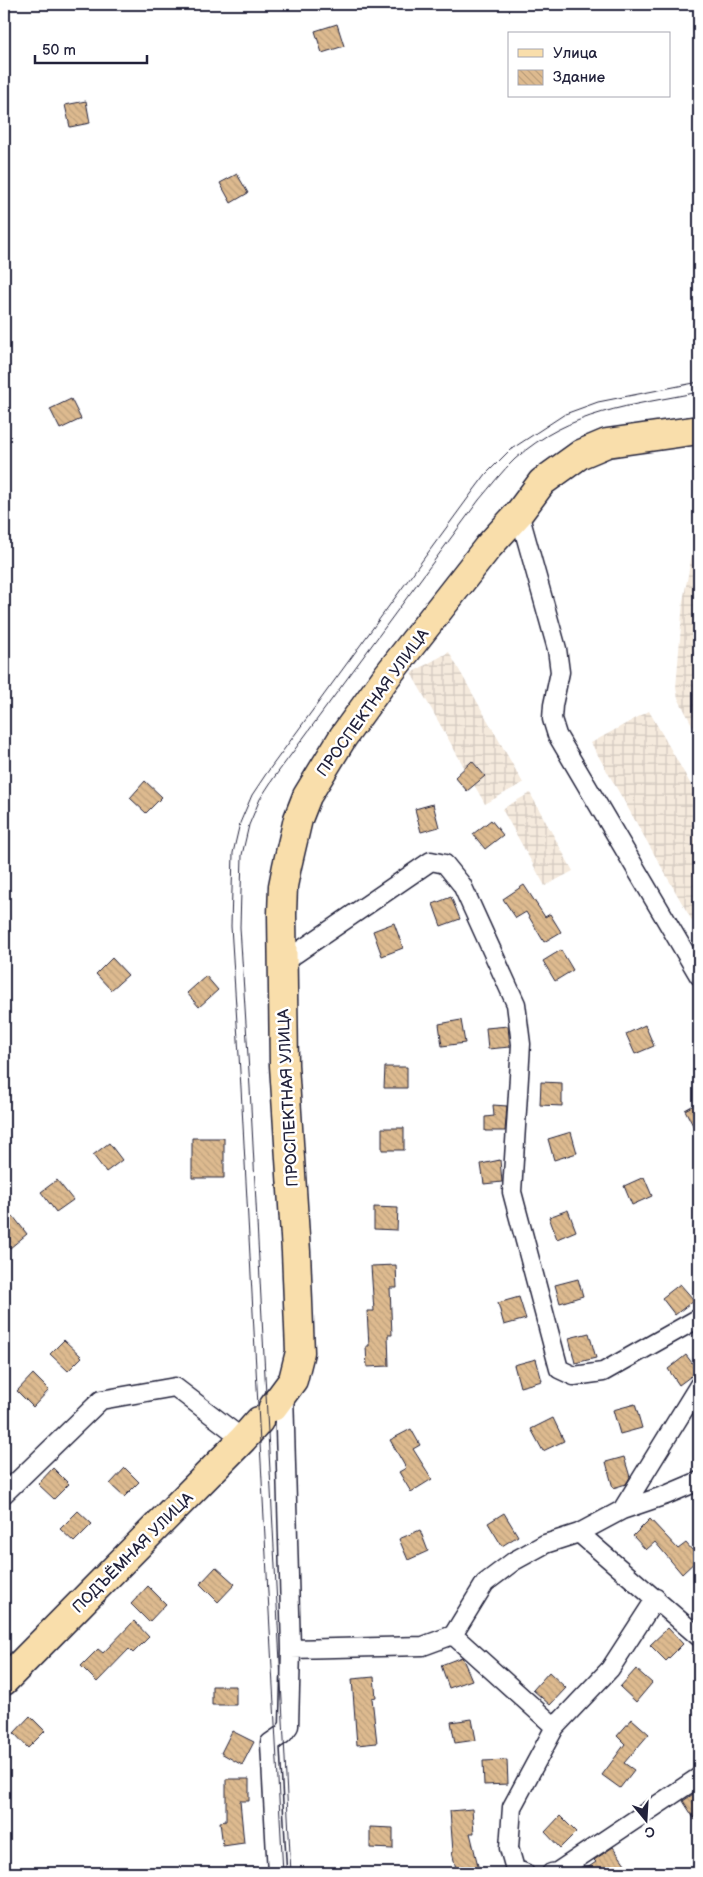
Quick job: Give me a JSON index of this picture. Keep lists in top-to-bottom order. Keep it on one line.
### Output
{"streets":{"main road":["ПРОСПЕКТНАЯ УЛИЦА","ПОДЪЁМНАЯ УЛИЦА"]},"crossings":[["ПРОСПЕКТНАЯ УЛИЦА","ПОДЪЁМНАЯ УЛИЦА"]],"legend":["Улица","Здание"],"scale_bar":"50 m","north":"bottom"}
